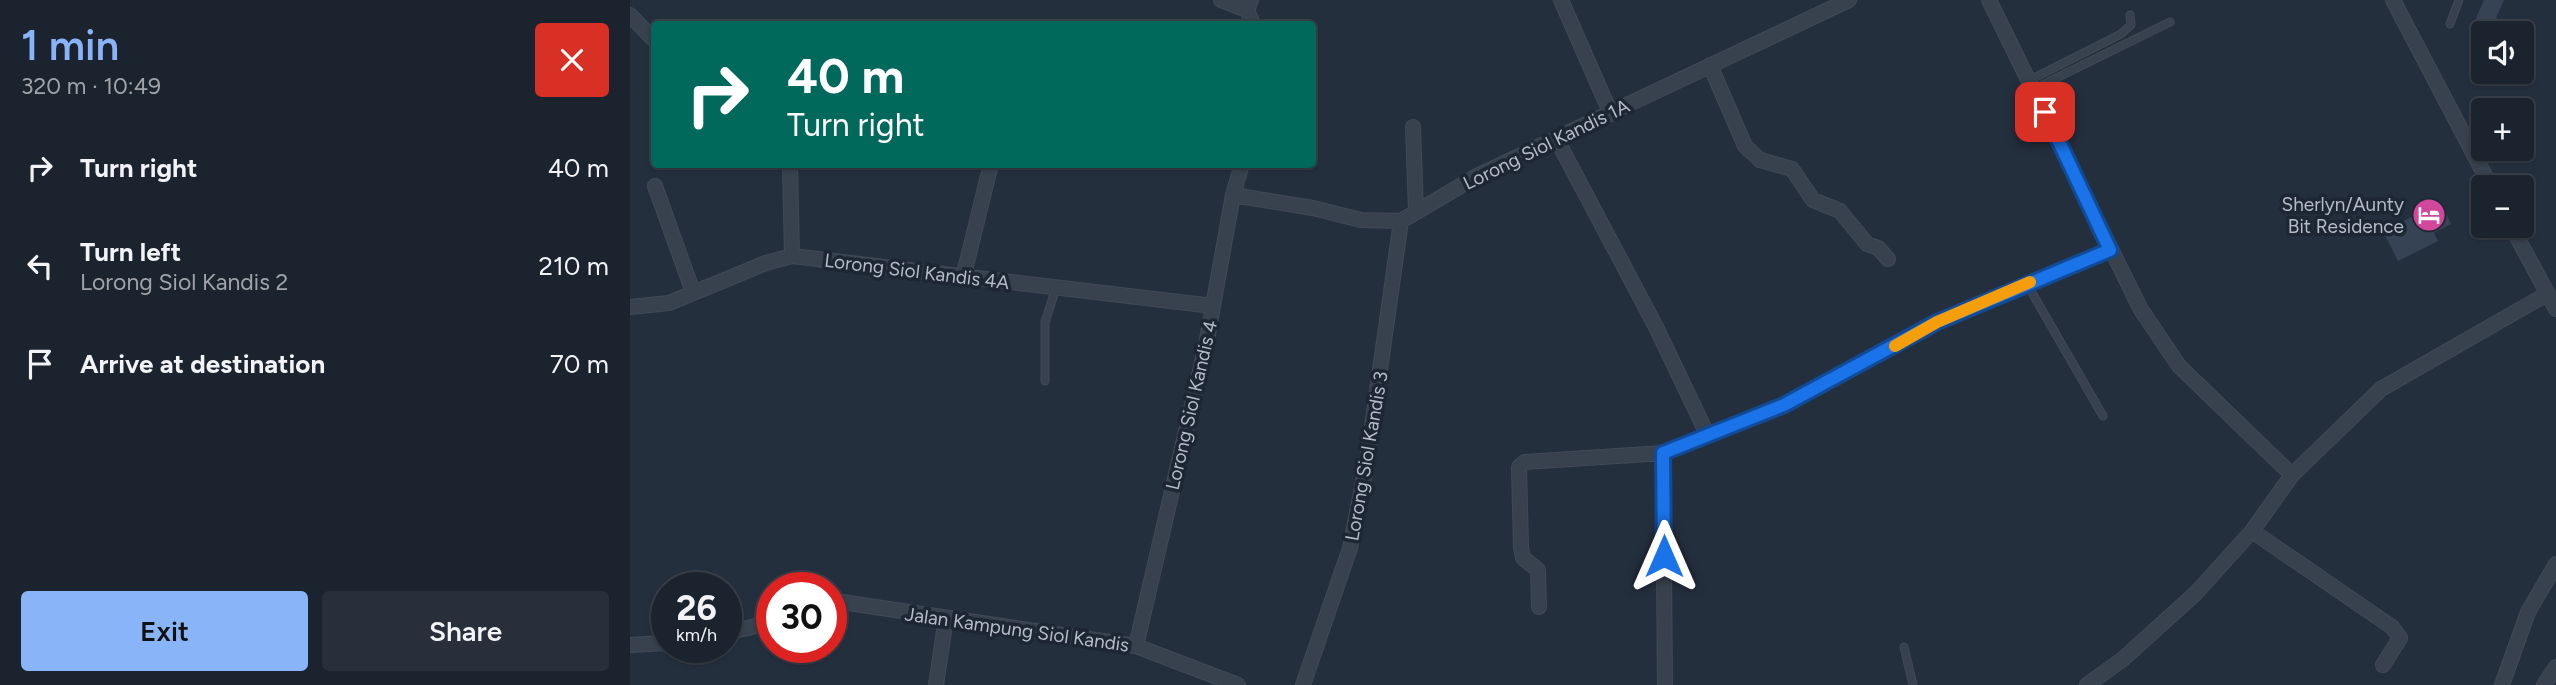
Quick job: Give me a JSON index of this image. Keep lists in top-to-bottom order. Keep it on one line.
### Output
{"streets":{"street":["Lorong Siol Kandis 1A","Lorong Siol Kandis 4A","Lorong Siol Kandis 4","Lorong Siol Kandis 3","Jalan Kampung Siol Kandis"]},"crossings":[["Lorong Siol Kandis 1A","Lorong Siol Kandis 3"],["Lorong Siol Kandis 4A","Lorong Siol Kandis 4"],["Lorong Siol Kandis 4","Jalan Kampung Siol Kandis"]],"places":{"hotel":["Sherlyn/Aunty Bit Residence"]},"page":{"heading":["1 min","320 m · 10:49"],"map_buttons":["+","−"],"turn":["40 m","Turn right"],"list":[{"name":"Turn right","value":"40 m"},{"name":"Turn left","note":"Lorong Siol Kandis 2","value":"210 m"},{"name":"Arrive at destination","value":"70 m"}],"speed":"26 km/h","limit":"30","buttons":["Exit","Share"]}}
